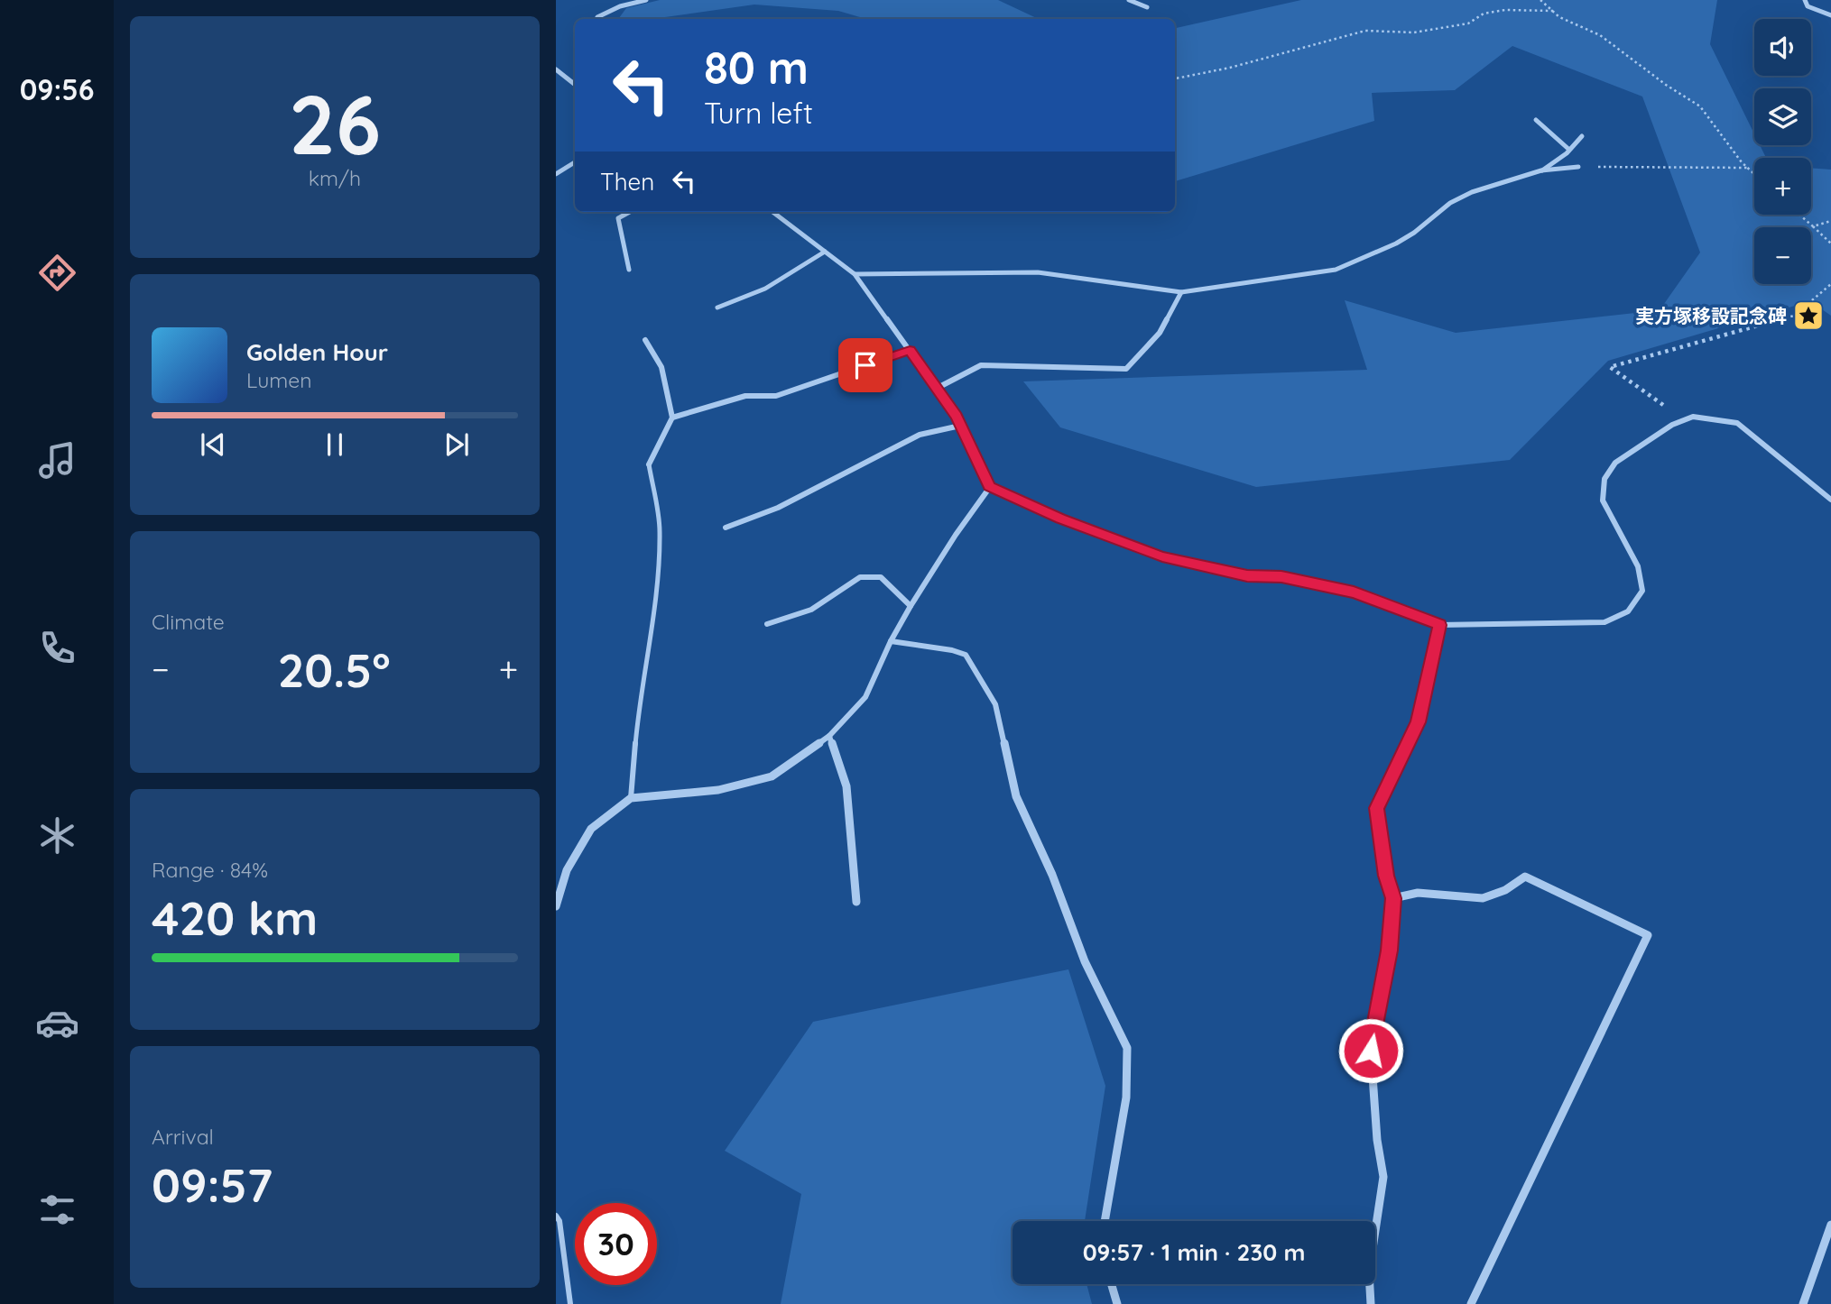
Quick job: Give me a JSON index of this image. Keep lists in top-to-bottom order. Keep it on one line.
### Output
{"places":{"place":["実方塚移設記念碑"]},"page":{"tabs":"09:56","tile":[["26","km/h"],"Climate",["Range · 84%","420 km"],["Arrival","09:57"]],"map_buttons":["+","−"],"turn":["80 m","Turn left"],"then":"Then","song":["Golden Hour","Lumen"],"heat":["−","20.5°","+"],"limit":"30","trip":"09:57 · 1 min · 230 m"}}
